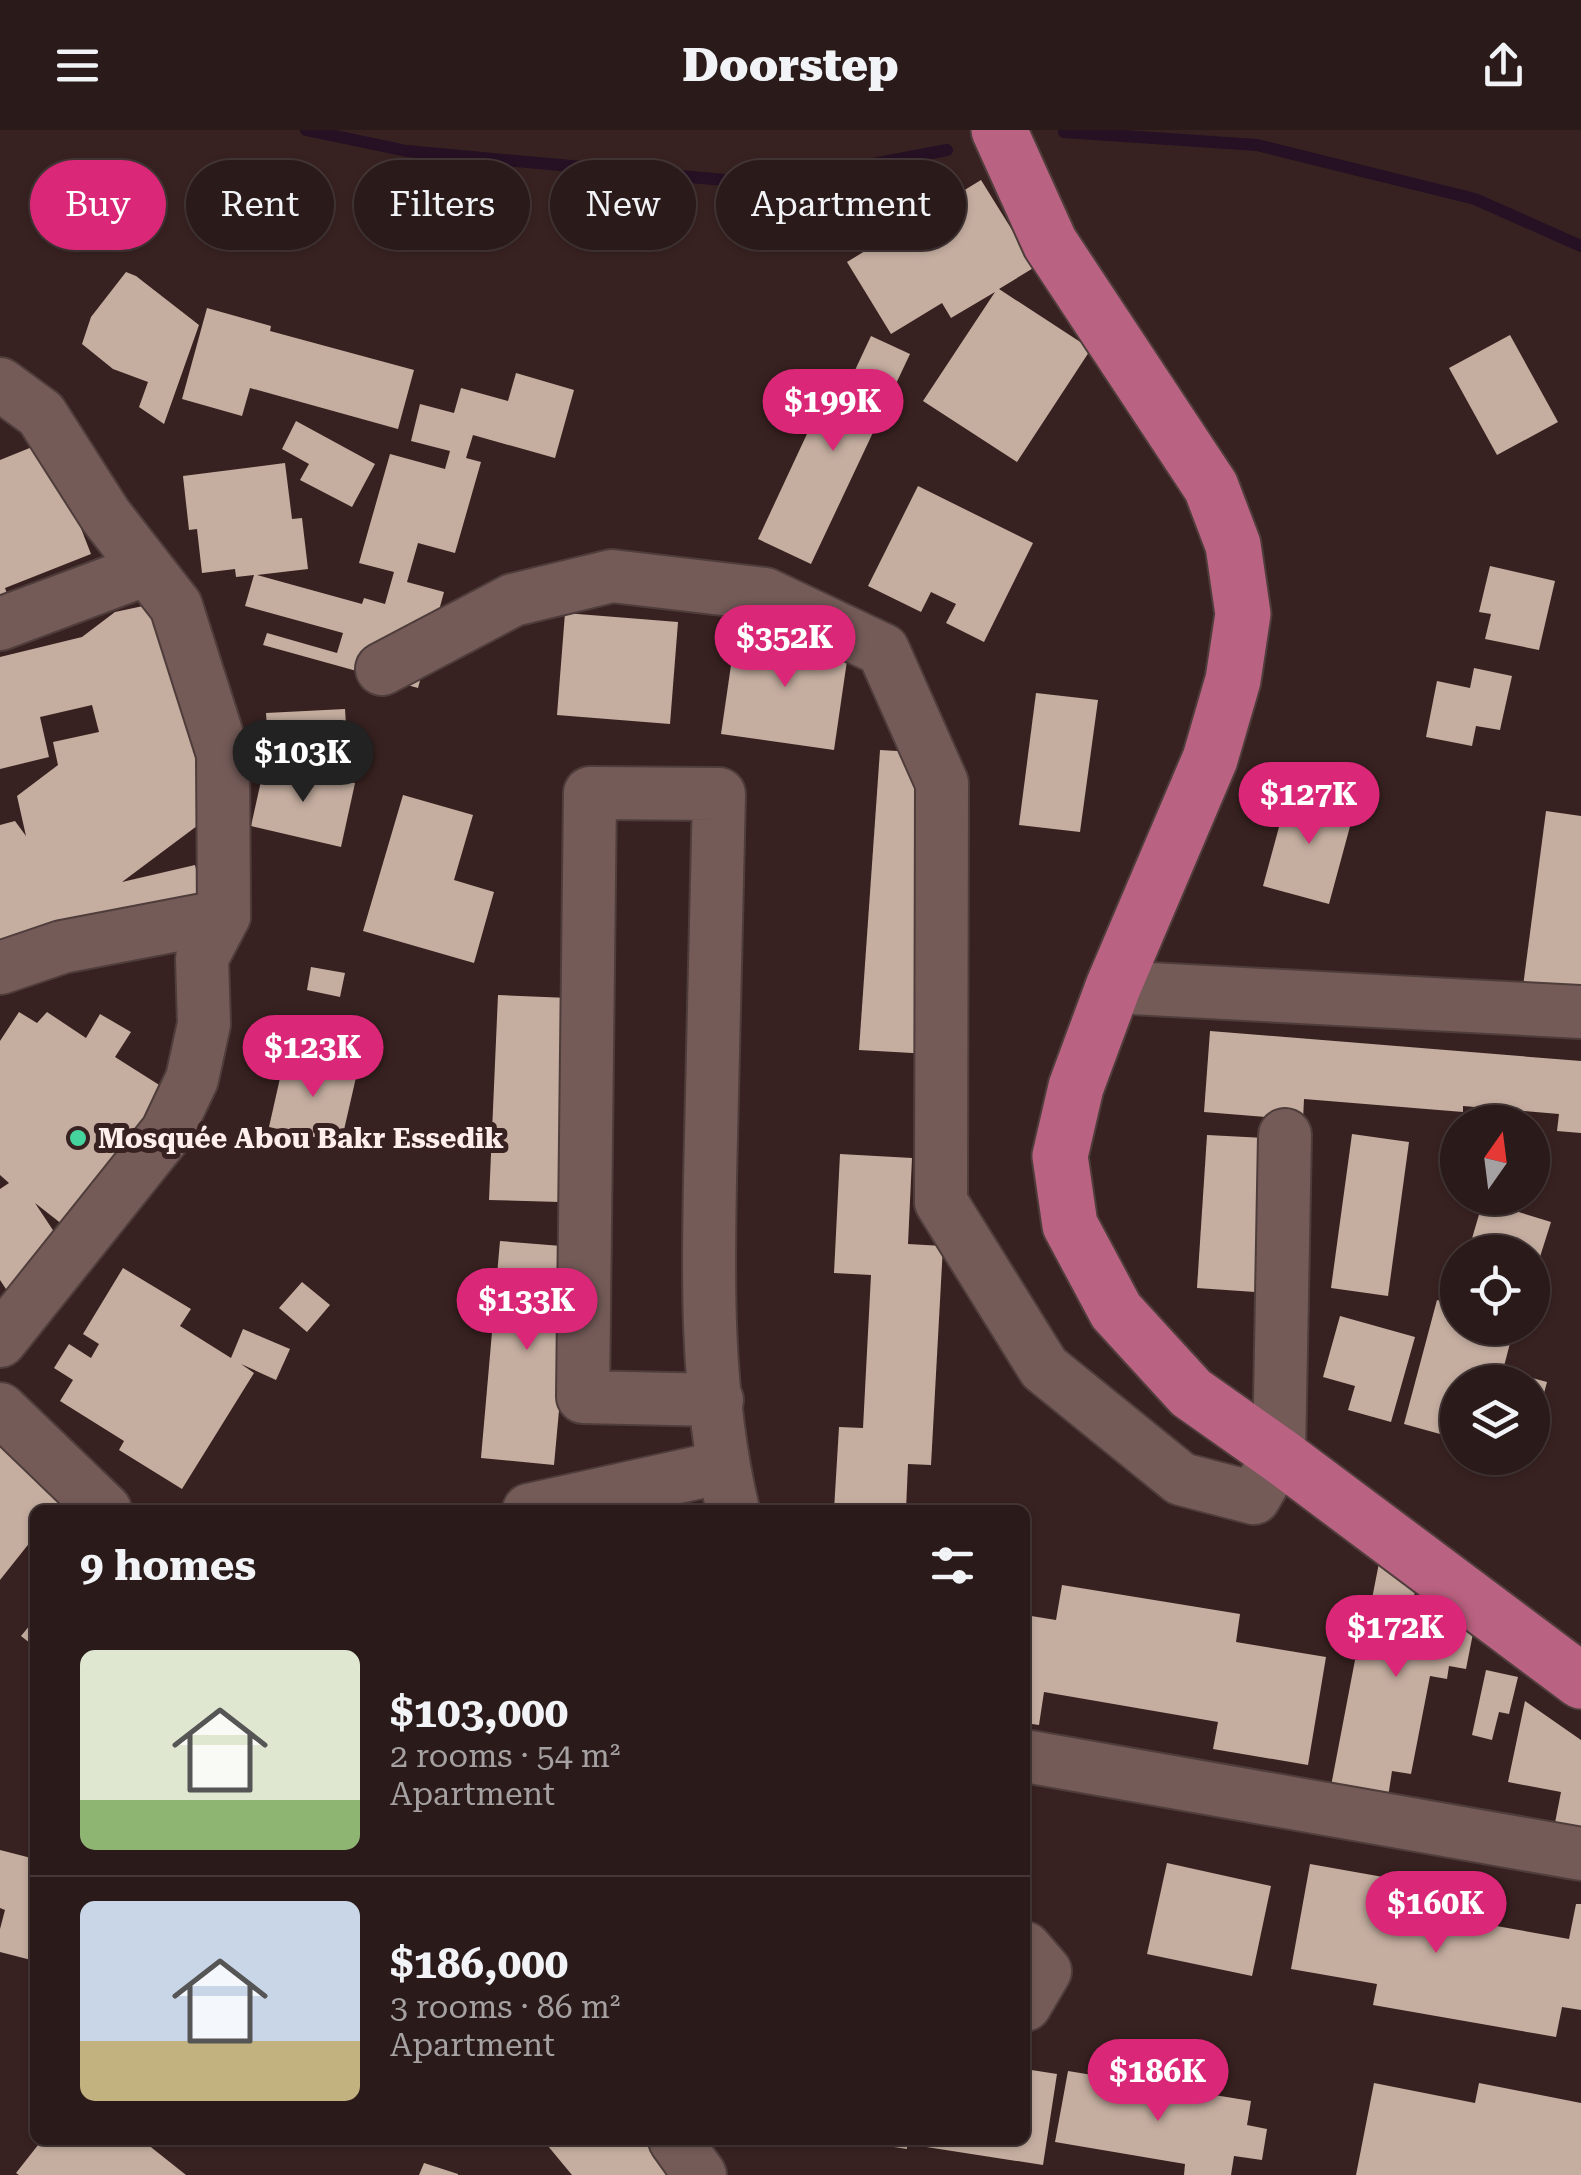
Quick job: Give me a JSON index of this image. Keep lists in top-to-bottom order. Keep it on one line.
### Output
{"places":["Mosquée Abou Bakr Essedik"],"north":"top","page":{"header":"Doorstep","chip":["Buy","Rent","Filters","New","Apartment"],"price":["$199K","$352K","$103K","$127K","$123K","$133K","$172K","$160K","$186K"],"heading":"9 homes","list":[{"name":"$103,000","note":"2 rooms · 54 m² · Apartment"},{"name":"$186,000","note":"3 rooms · 86 m² · Apartment"}]}}
